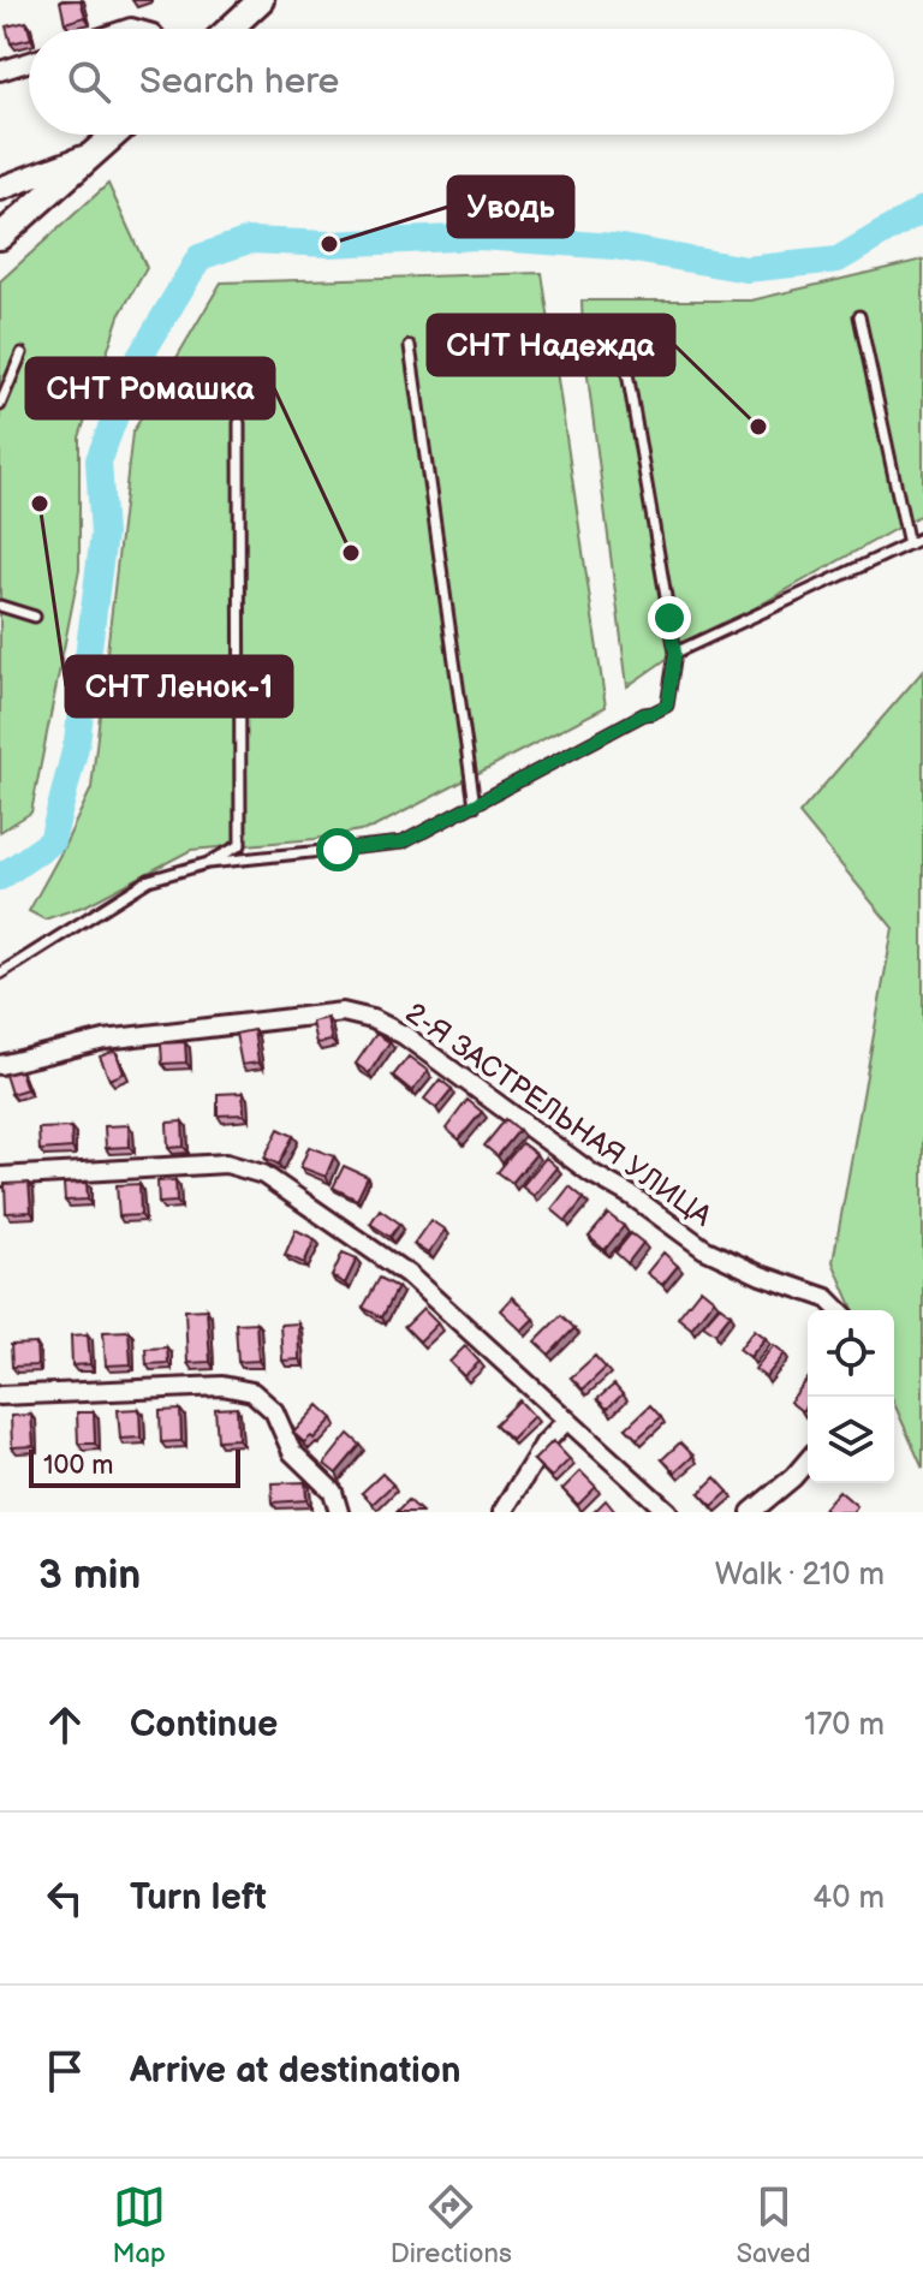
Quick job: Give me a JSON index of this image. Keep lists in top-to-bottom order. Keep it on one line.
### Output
{"streets":{"street":["2-Я ЗАСТРЕЛЬНАЯ УЛИЦА"]},"places":["Уводь","СНТ Надежда","СНТ Ленок-1","СНТ Ромашка"],"scale_bar":"100 m","page":{"search":"Search here","scale":"100 m","heading":["3 min","Walk · 210 m"],"list":[["Continue","170 m"],["Turn left","40 m"],"Arrive at destination"],"nav":["Map","Directions","Saved"]}}
